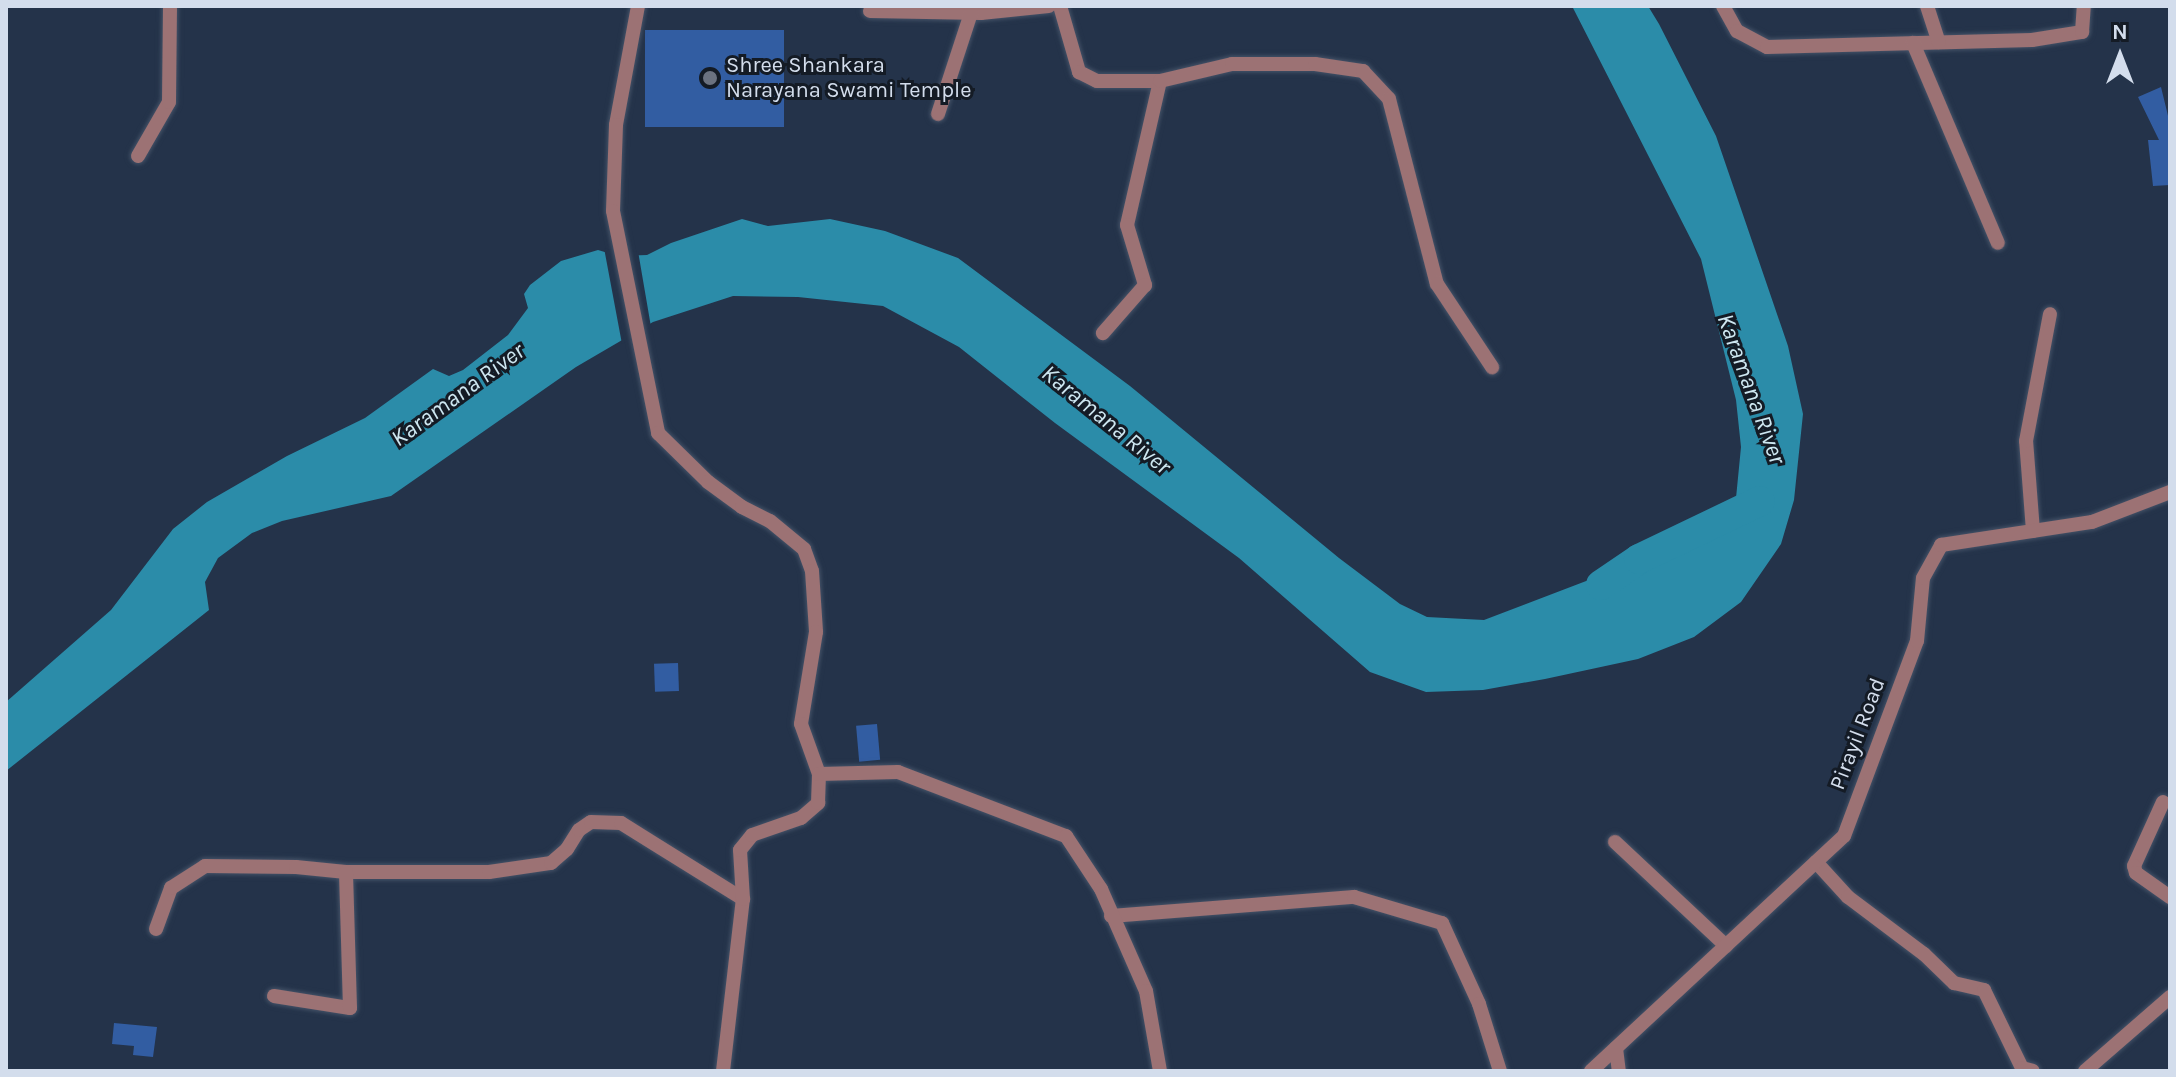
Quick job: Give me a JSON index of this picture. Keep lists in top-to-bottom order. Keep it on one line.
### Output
{"streets":{"street":["Pirayil Road"]},"water":["Karamana River"],"places":["Shree Shankara Narayana Swami Temple"],"north":"top"}
